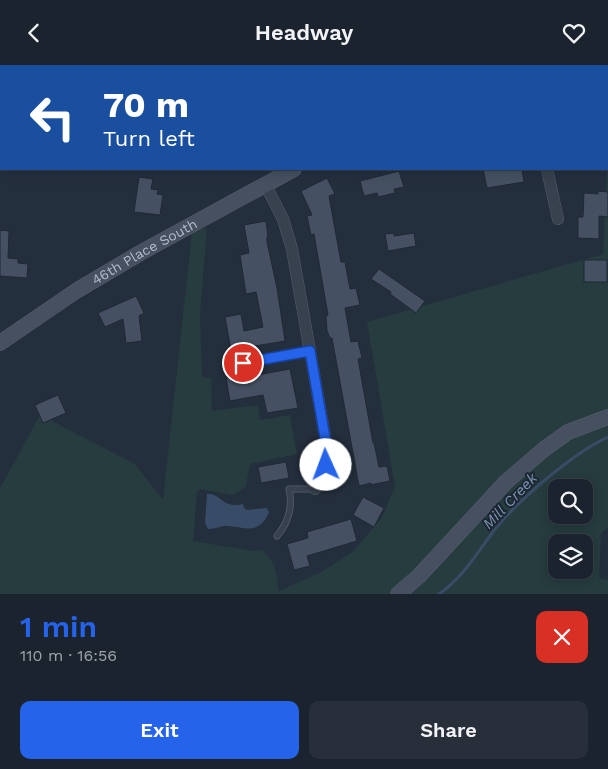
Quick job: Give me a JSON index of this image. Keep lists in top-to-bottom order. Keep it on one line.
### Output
{"streets":{"street":["46th Place South"]},"water":["Mill Creek"],"page":{"header":"Headway","turn":["70 m","Turn left"],"heading":["1 min","110 m · 16:56"],"buttons":["Exit","Share"]}}
